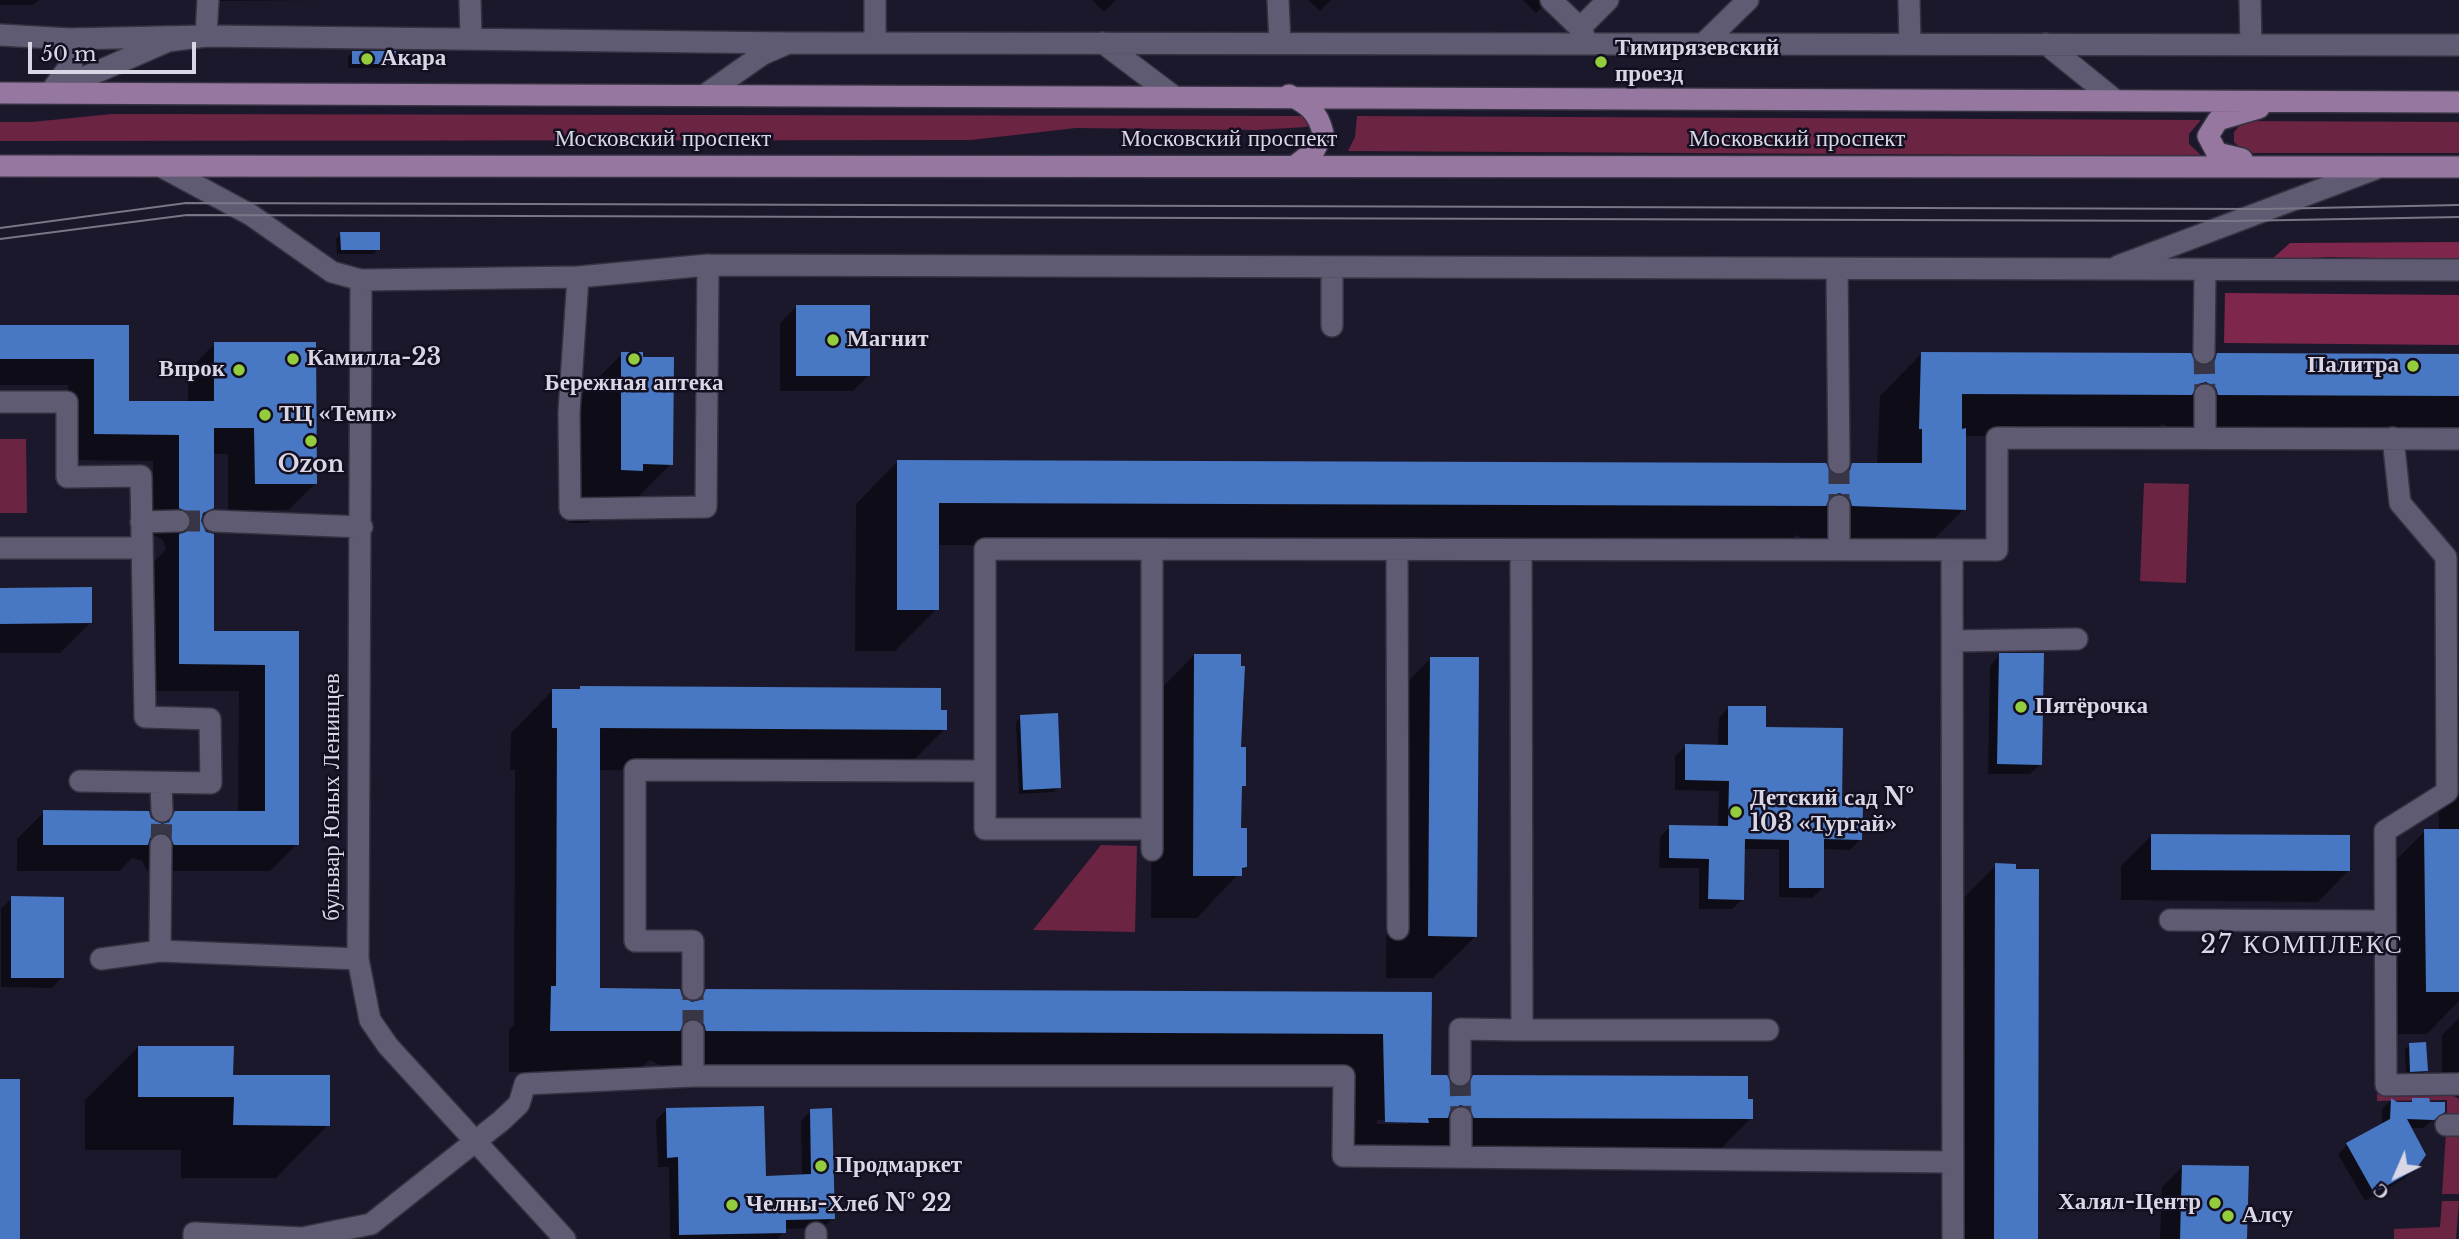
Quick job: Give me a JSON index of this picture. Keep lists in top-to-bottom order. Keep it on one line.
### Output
{"streets":{"main road":["Московский проспект"],"street":["бульвар Юных Ленинцев"]},"districts":["27 КОМПЛЕКС"],"places":["Акара","Тимирязевский проезд","Магнит","Камилла-23","Бережная аптека","Палитра","Впрок","ТЦ «Темп»","Ozon","Пятёрочка","Детский сад № 103 «Тургай»","Продмаркет","Халял-Центр","Челны-Хлеб № 22","Алсу"],"scale_bar":"50 m","north":"bottom left"}
